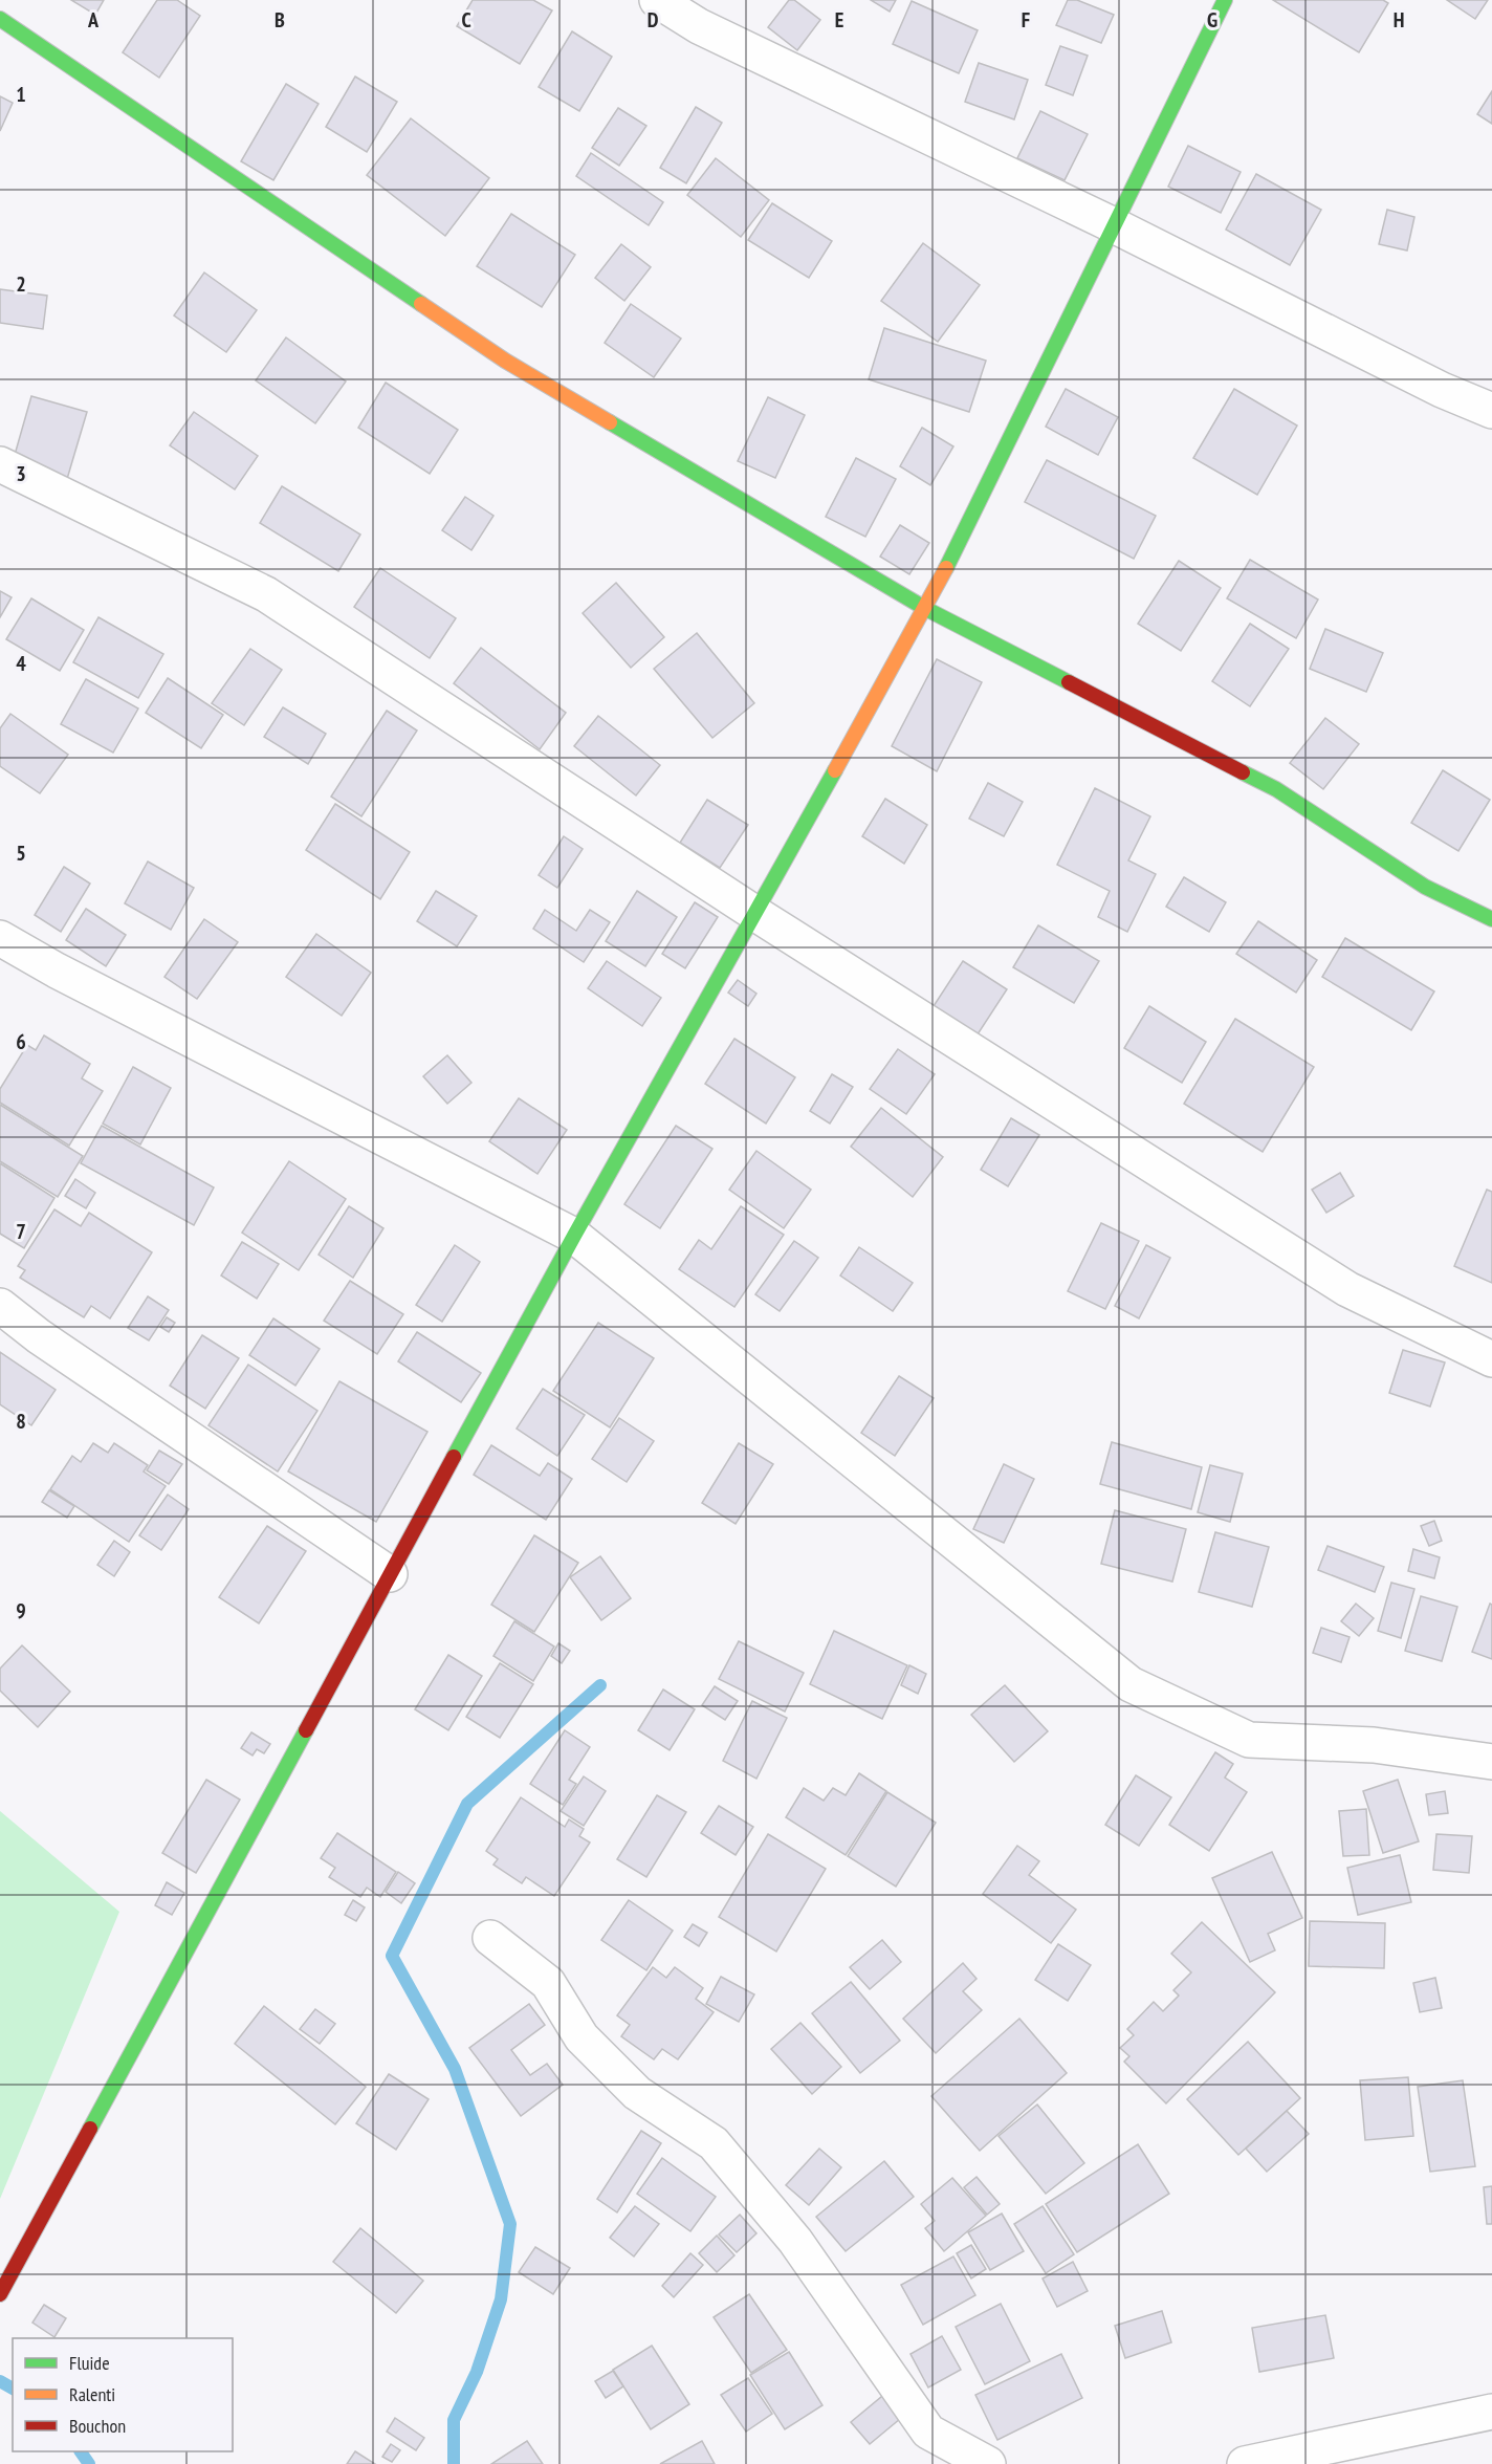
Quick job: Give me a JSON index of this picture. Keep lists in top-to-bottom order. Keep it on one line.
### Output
{"legend":["Fluide","Ralenti","Bouchon"],"grid":{"columns":["A","B","C","D","E","F","G","H"],"rows":["1","2","3","4","5","6","7","8","9"]}}
